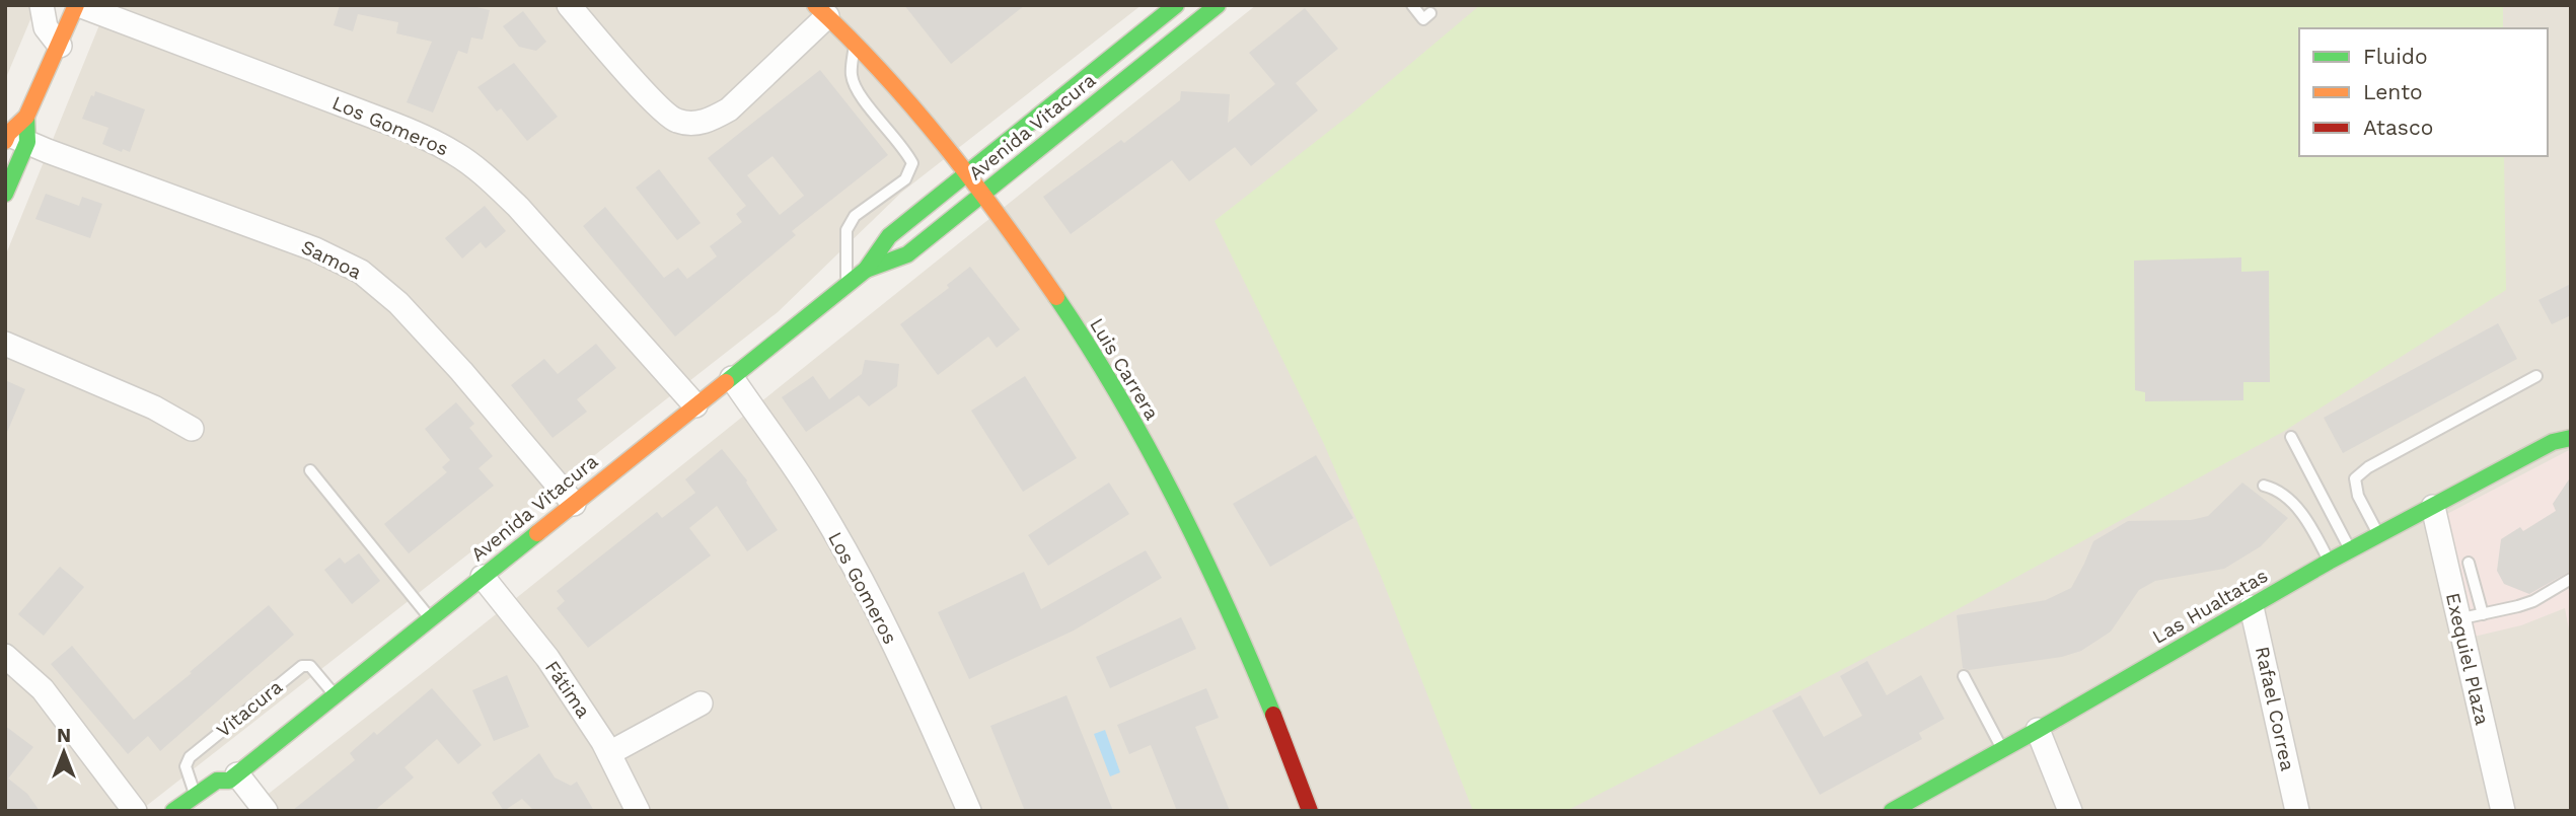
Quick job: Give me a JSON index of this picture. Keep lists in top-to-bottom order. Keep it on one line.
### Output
{"streets":{"main road":["Avenida Vitacura","Luis Carrera","Las Hualtatas"],"street":["Los Gomeros","Samoa","Exequiel Plaza","Fátima","Rafael Correa"],"lane":["Vitacura"]},"crossings":[["Los Gomeros","Avenida Vitacura"],["Avenida Vitacura","Samoa"],["Avenida Vitacura","Luis Carrera"],["Avenida Vitacura","Fátima"],["Avenida Vitacura","Vitacura"],["Las Hualtatas","Exequiel Plaza"],["Las Hualtatas","Rafael Correa"]],"legend":["Fluido","Lento","Atasco"],"north":"top"}
